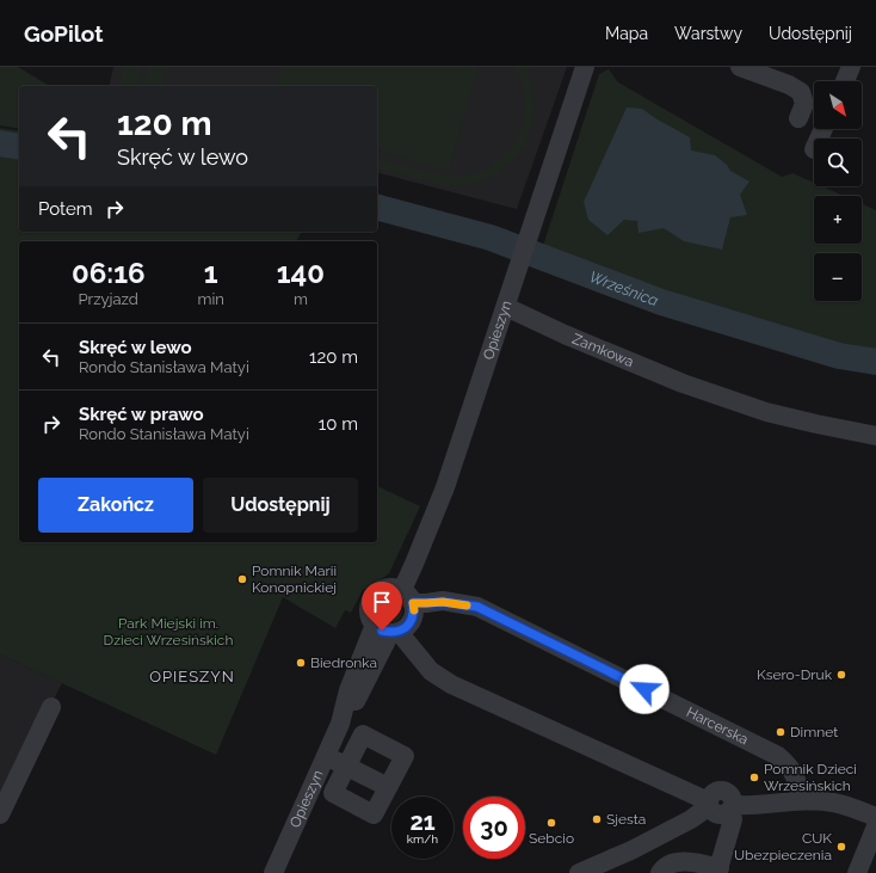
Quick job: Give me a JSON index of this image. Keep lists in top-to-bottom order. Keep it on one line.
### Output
{"streets":{"street":["Opieszyn","Zamkowa","Harcerska"]},"crossings":[["Opieszyn","Zamkowa"],["Opieszyn","Harcerska"]],"districts":["OPIESZYN"],"water":["Wrześnica"],"parks":["Park Miejski im. Dzieci Wrzesińskich"],"places":["Pomnik Marii Konopnickiej","Biedronka","Ksero-Druk","Dimnet","Pomnik Dzieci Wrzesińskich","Sjesta","Sebcio","CUK Ubezpieczenia"],"north":"bottom right","page":{"header":"GoPilot","nav":["Mapa","Warstwy","Udostępnij"],"map_buttons":["+","−"],"turn":["120 m","Skręć w lewo"],"then":"Potem","eta":["06:16","Przyjazd","1","min","140","m"],"list":[{"name":"Skręć w lewo","note":"Rondo Stanisława Matyi","value":"120 m"},{"name":"Skręć w prawo","note":"Rondo Stanisława Matyi","value":"10 m"}],"buttons":["Zakończ","Udostępnij"],"speed":"21 km/h","limit":"30"}}
